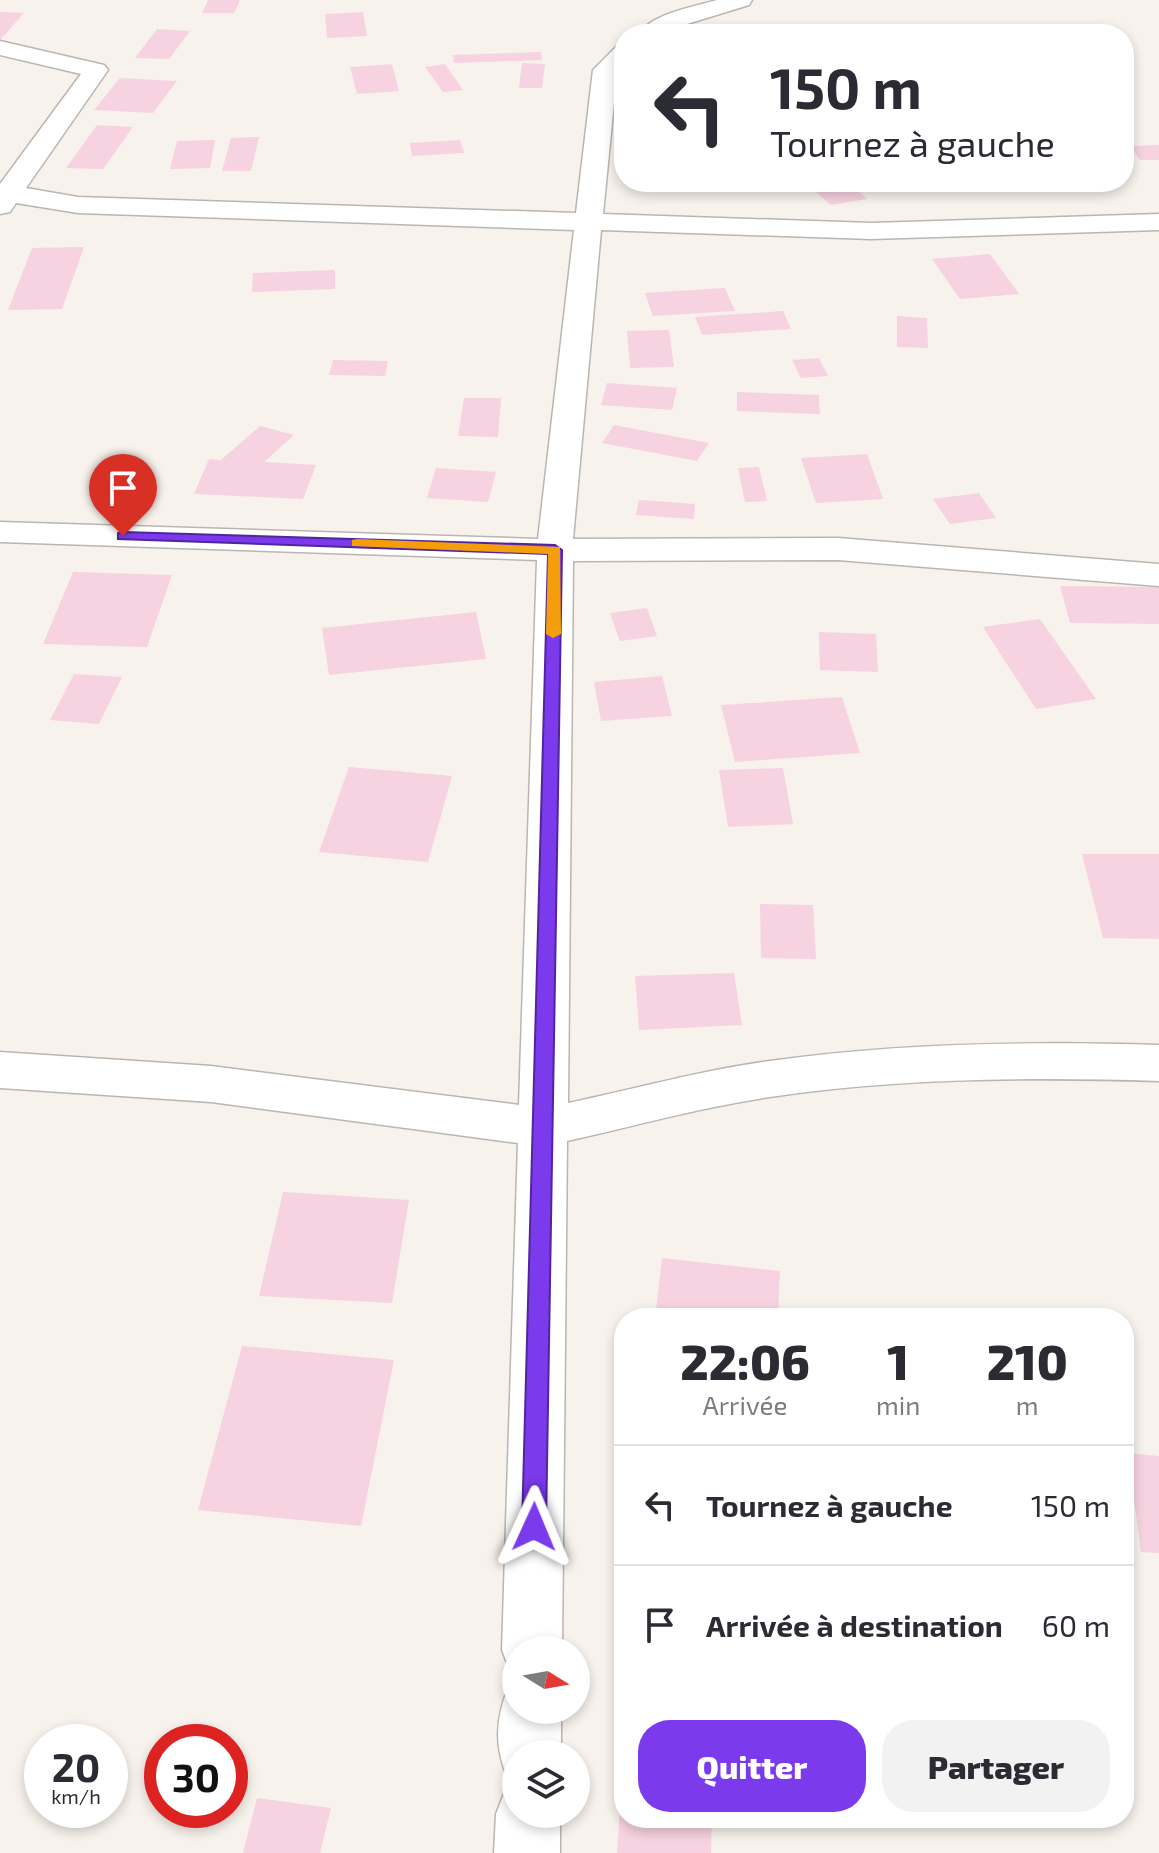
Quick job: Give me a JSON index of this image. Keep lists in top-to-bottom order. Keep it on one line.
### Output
{"north":"right","page":{"turn":["150 m","Tournez à gauche"],"eta":["22:06","Arrivée","1","min","210","m"],"list":[{"name":"Tournez à gauche","value":"150 m"},{"name":"Arrivée à destination","value":"60 m"}],"buttons":["Quitter","Partager"],"speed":"20 km/h","limit":"30"}}
